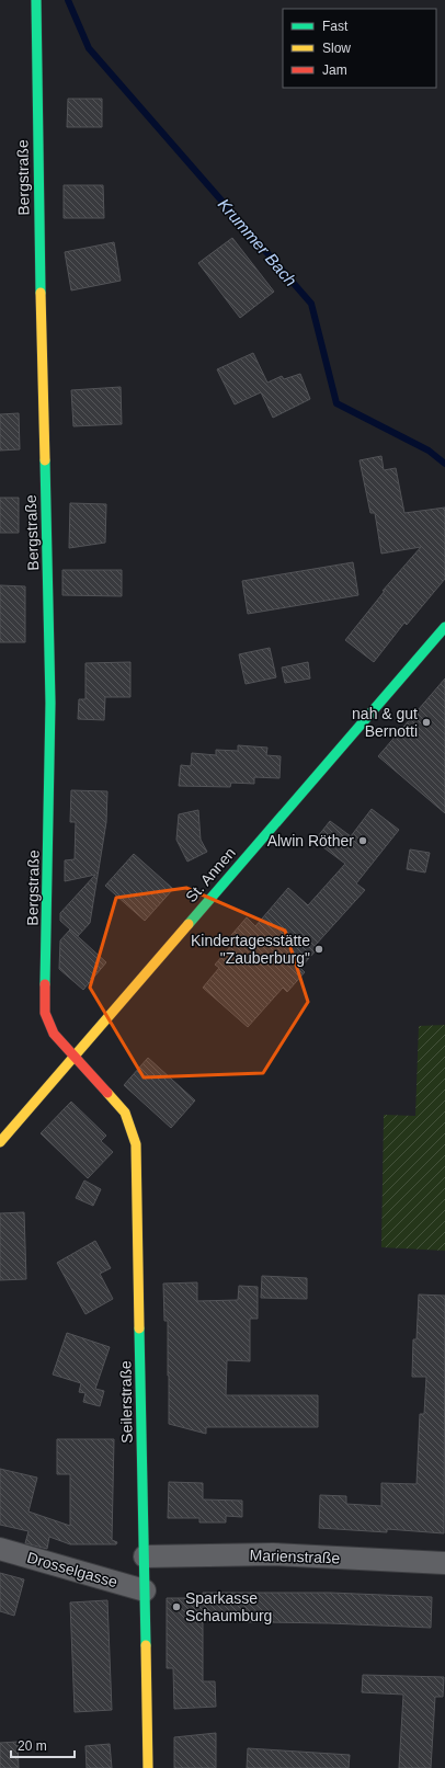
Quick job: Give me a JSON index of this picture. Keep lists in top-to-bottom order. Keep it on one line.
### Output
{"streets":{"street":["Bergstraße","St. Annen","Seilerstraße","Marienstraße","Drosselgasse"]},"crossings":[["Bergstraße","St. Annen"],["Bergstraße","Seilerstraße"],["St. Annen","Seilerstraße"],["Seilerstraße","Marienstraße"],["Seilerstraße","Drosselgasse"]],"water":["Krummer Bach"],"places":["nah & gut Bernotti","Alwin Röther","Kindertagesstätte \"Zauberburg\"","Sparkasse Schaumburg"],"legend":["Fast","Slow","Jam"],"scale_bar":"20 m"}
